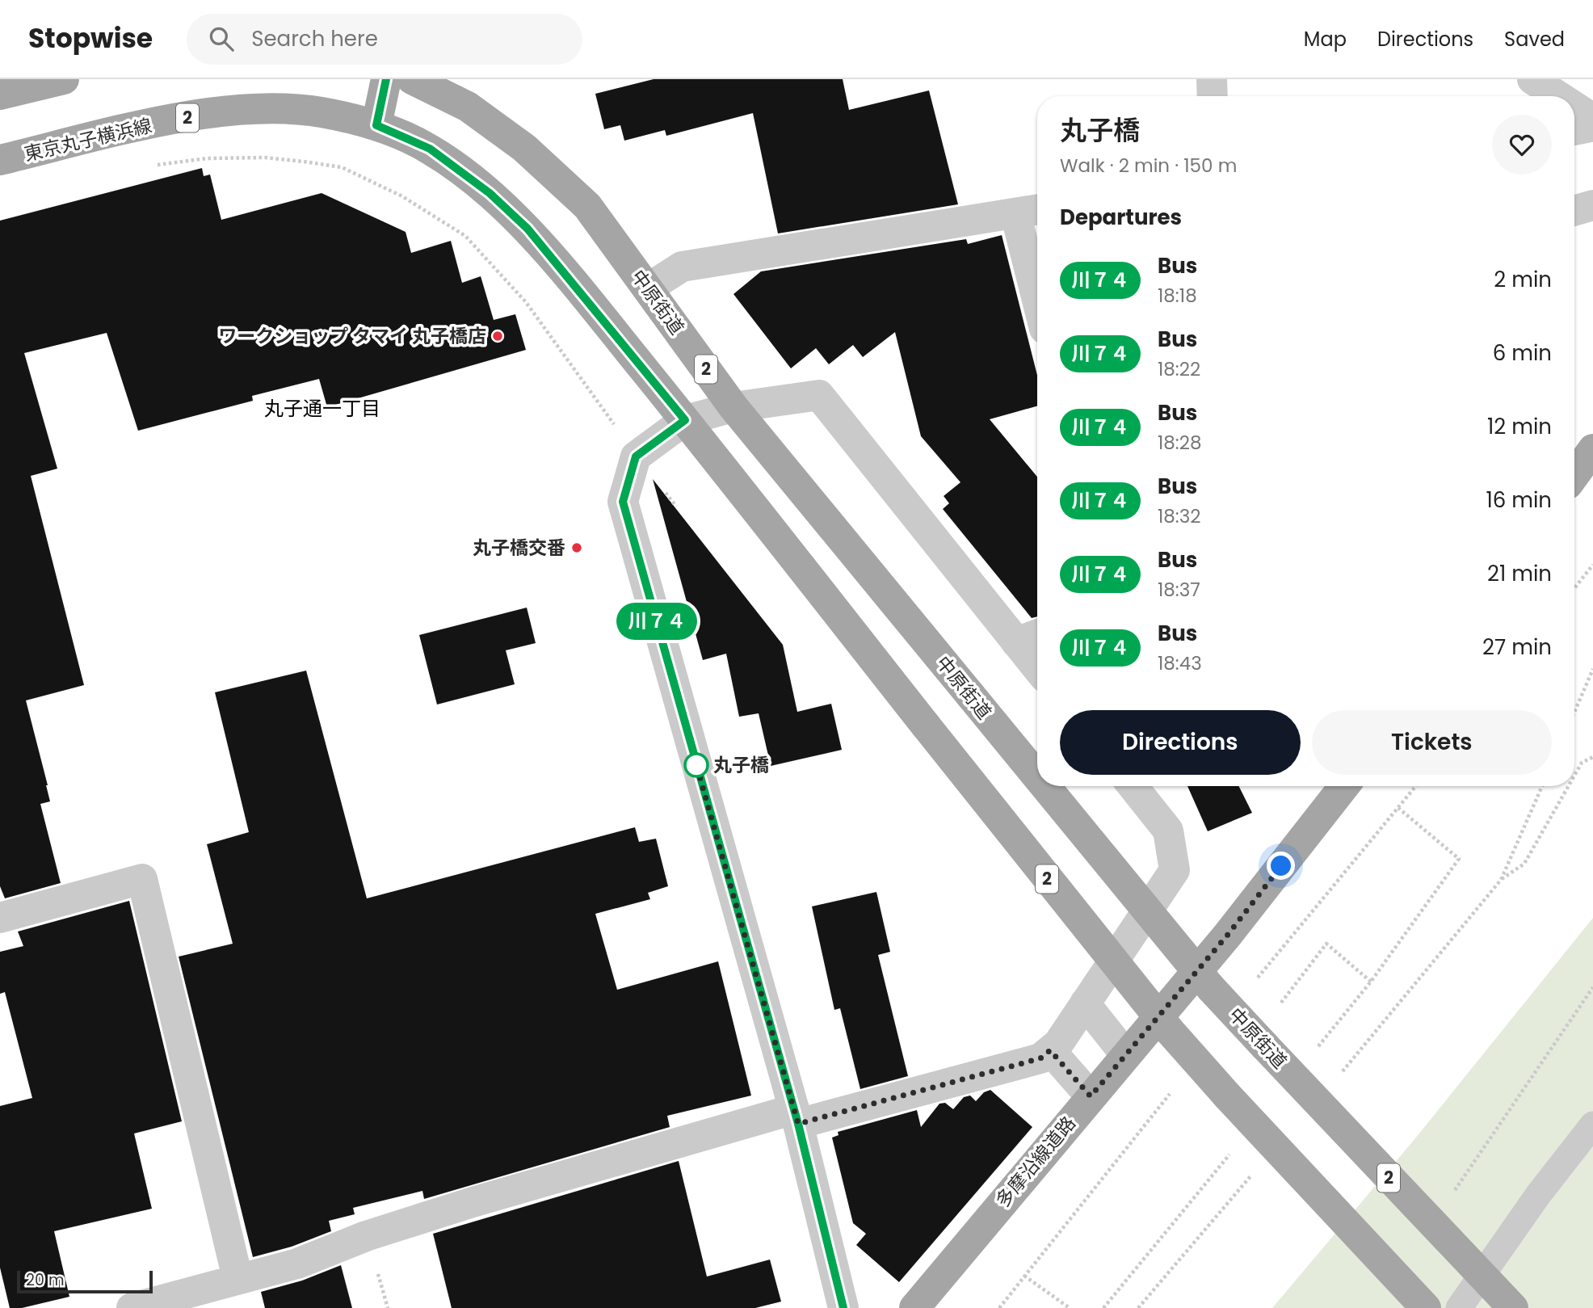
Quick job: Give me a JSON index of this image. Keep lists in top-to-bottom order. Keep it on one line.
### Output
{"streets":{"main road":["2","東京丸子横浜線","中原街道","多摩沿線道路"]},"crossings":[["2","東京丸子横浜線"]],"districts":["丸子通一丁目"],"places":["ワークショップ タマイ 丸子橋店","丸子橋交番","丸子橋"],"lines":["bus line 川７４"],"scale_bar":"20 m","page":{"header":"Stopwise","search":"Search here","nav":["Map","Directions","Saved"],"on_map":"川７４","heading":[["丸子橋","Walk · 2 min · 150 m"],"Departures"],"list":[{"mark":"川７４","name":"Bus","note":"18:18","value":"2 min"},{"mark":"川７４","name":"Bus","note":"18:22","value":"6 min"},{"mark":"川７４","name":"Bus","note":"18:28","value":"12 min"},{"mark":"川７４","name":"Bus","note":"18:32","value":"16 min"},{"mark":"川７４","name":"Bus","note":"18:37","value":"21 min"},{"mark":"川７４","name":"Bus","note":"18:43","value":"27 min"}],"buttons":["Directions","Tickets"],"scale":"20 m"}}
